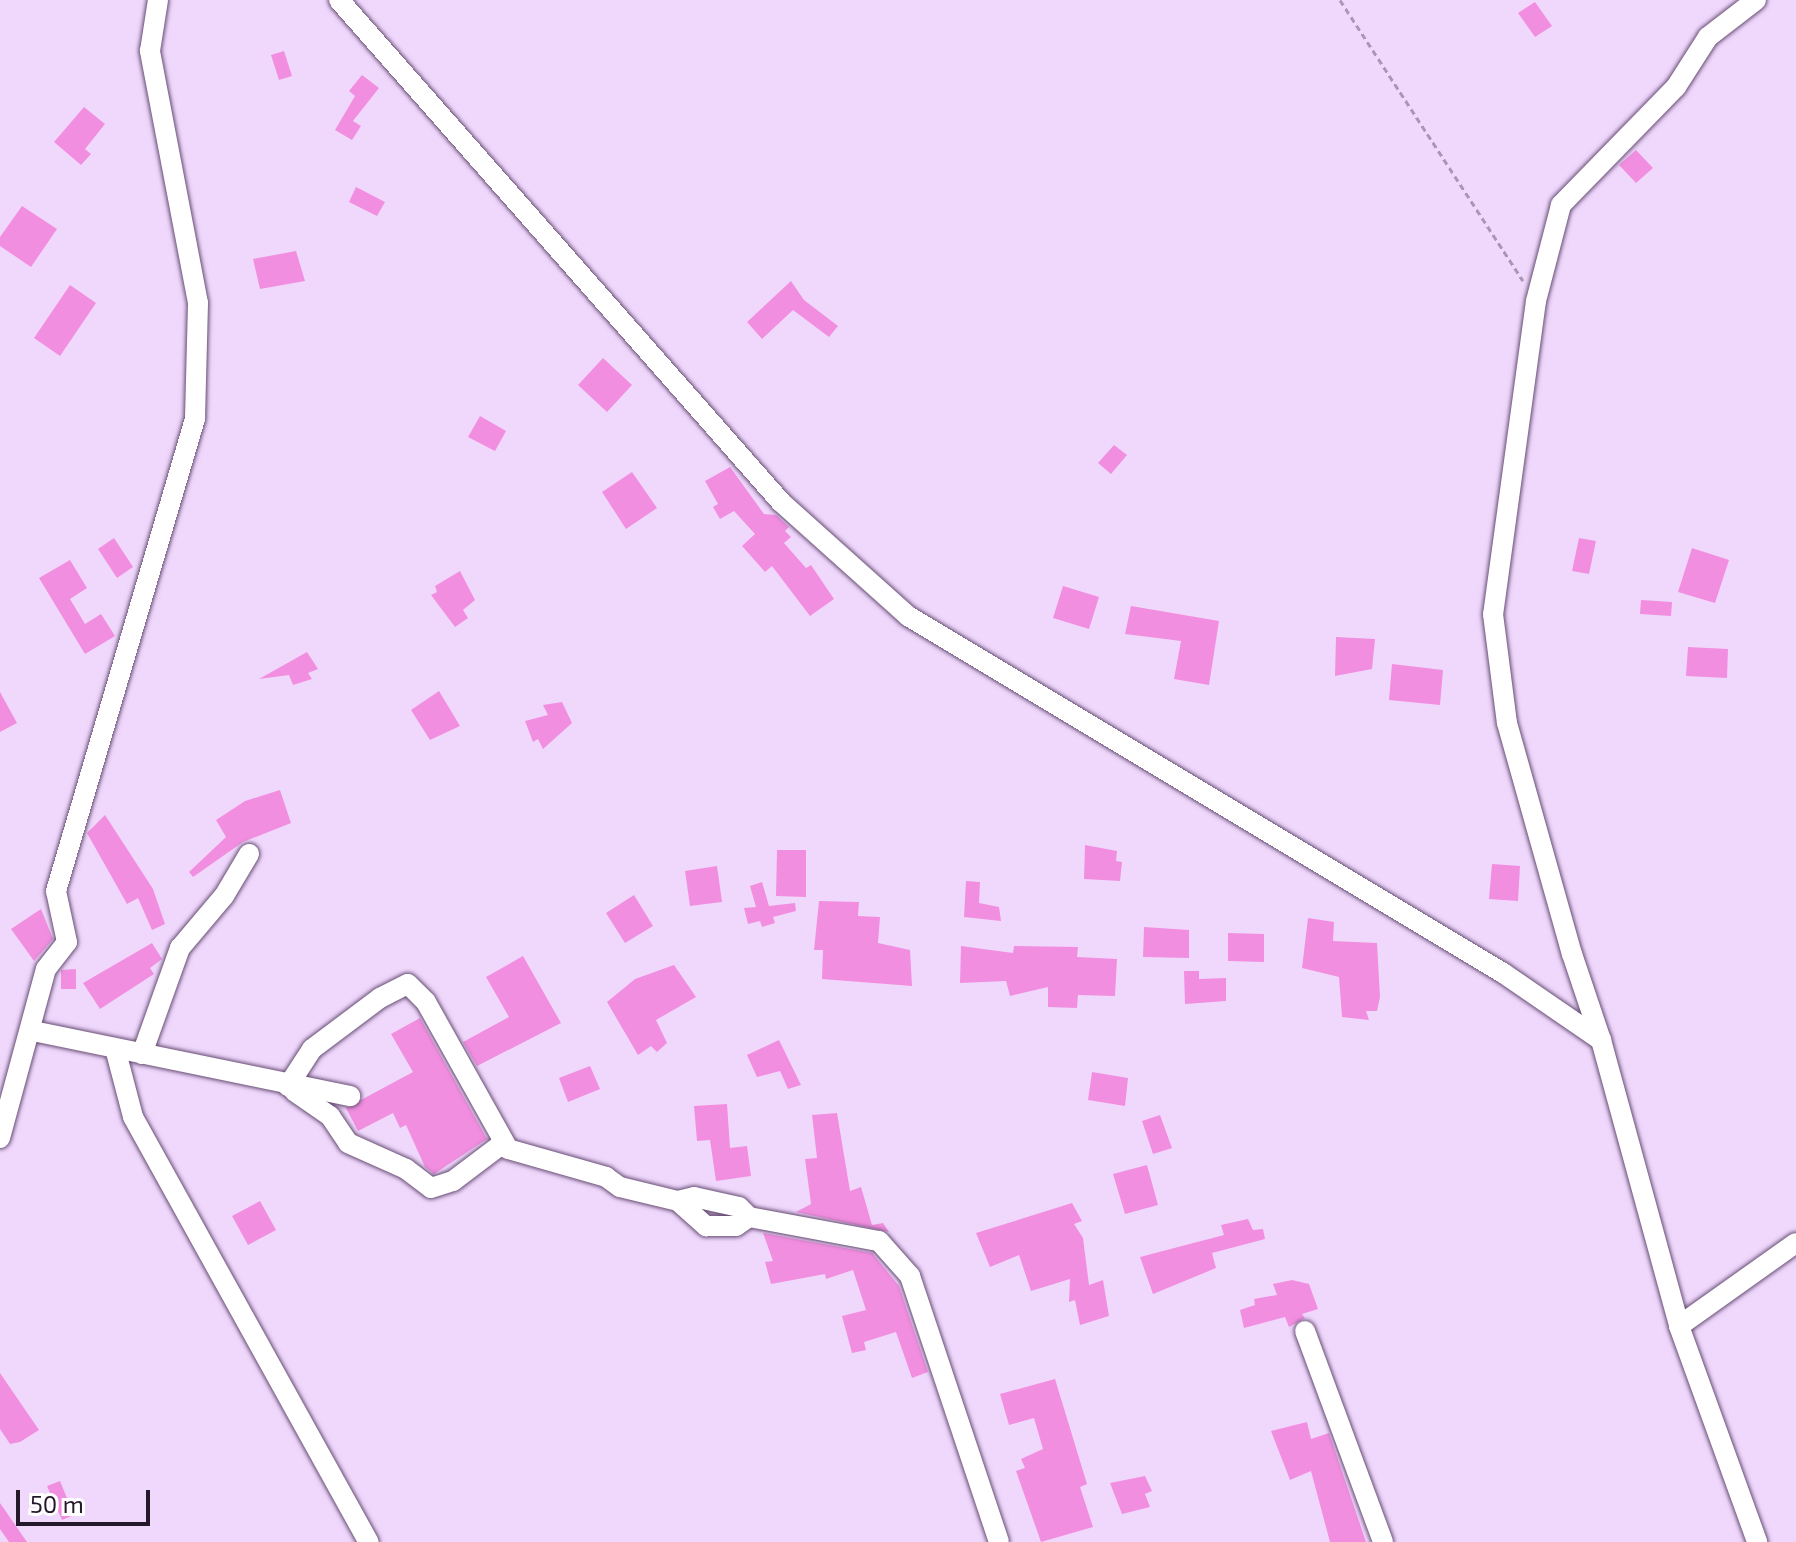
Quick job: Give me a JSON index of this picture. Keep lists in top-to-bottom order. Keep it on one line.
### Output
{"scale_bar":"50 m"}
